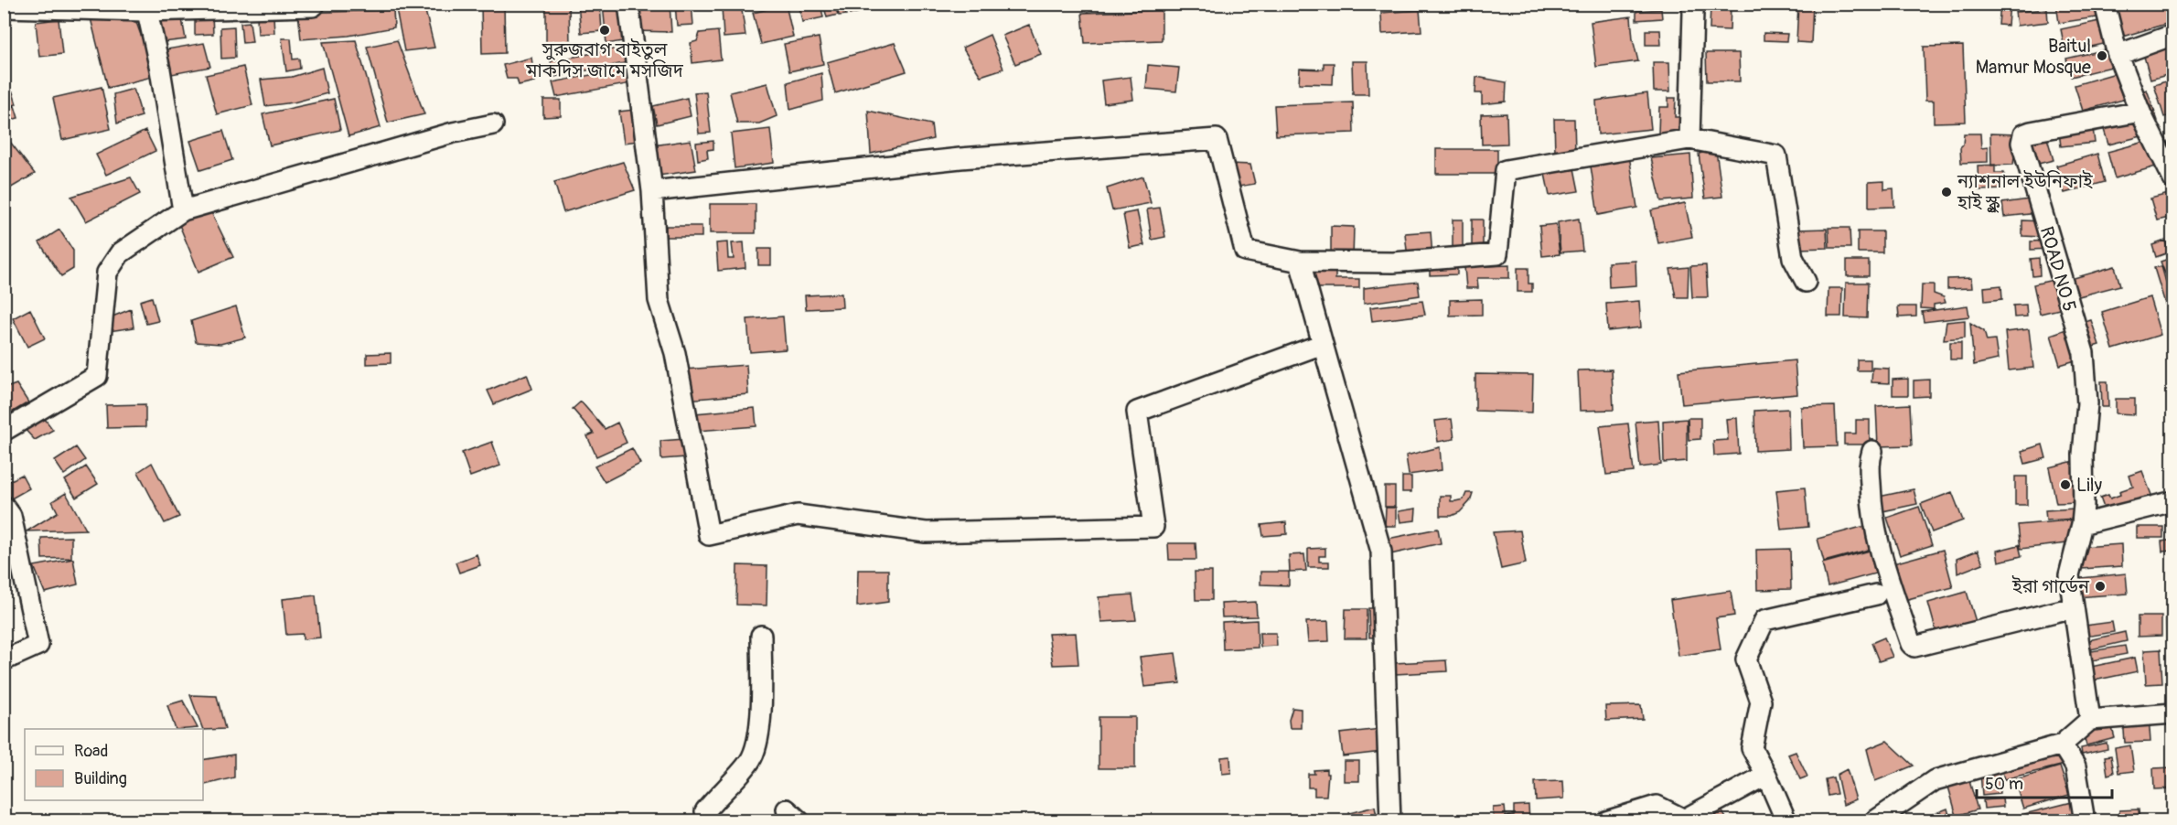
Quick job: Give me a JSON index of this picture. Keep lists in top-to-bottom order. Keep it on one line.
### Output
{"streets":{"street":["ROAD NO 5"]},"places":["সুরুজবাগ বাইতুল মাকদিস জামে মসজিদ","Baitul Mamur Mosque","ন্যাশনাল ইউনিফাই হাই স্কুল","Lily","ইরা গার্ডেন"],"legend":["Road","Building"],"scale_bar":"50 m"}
